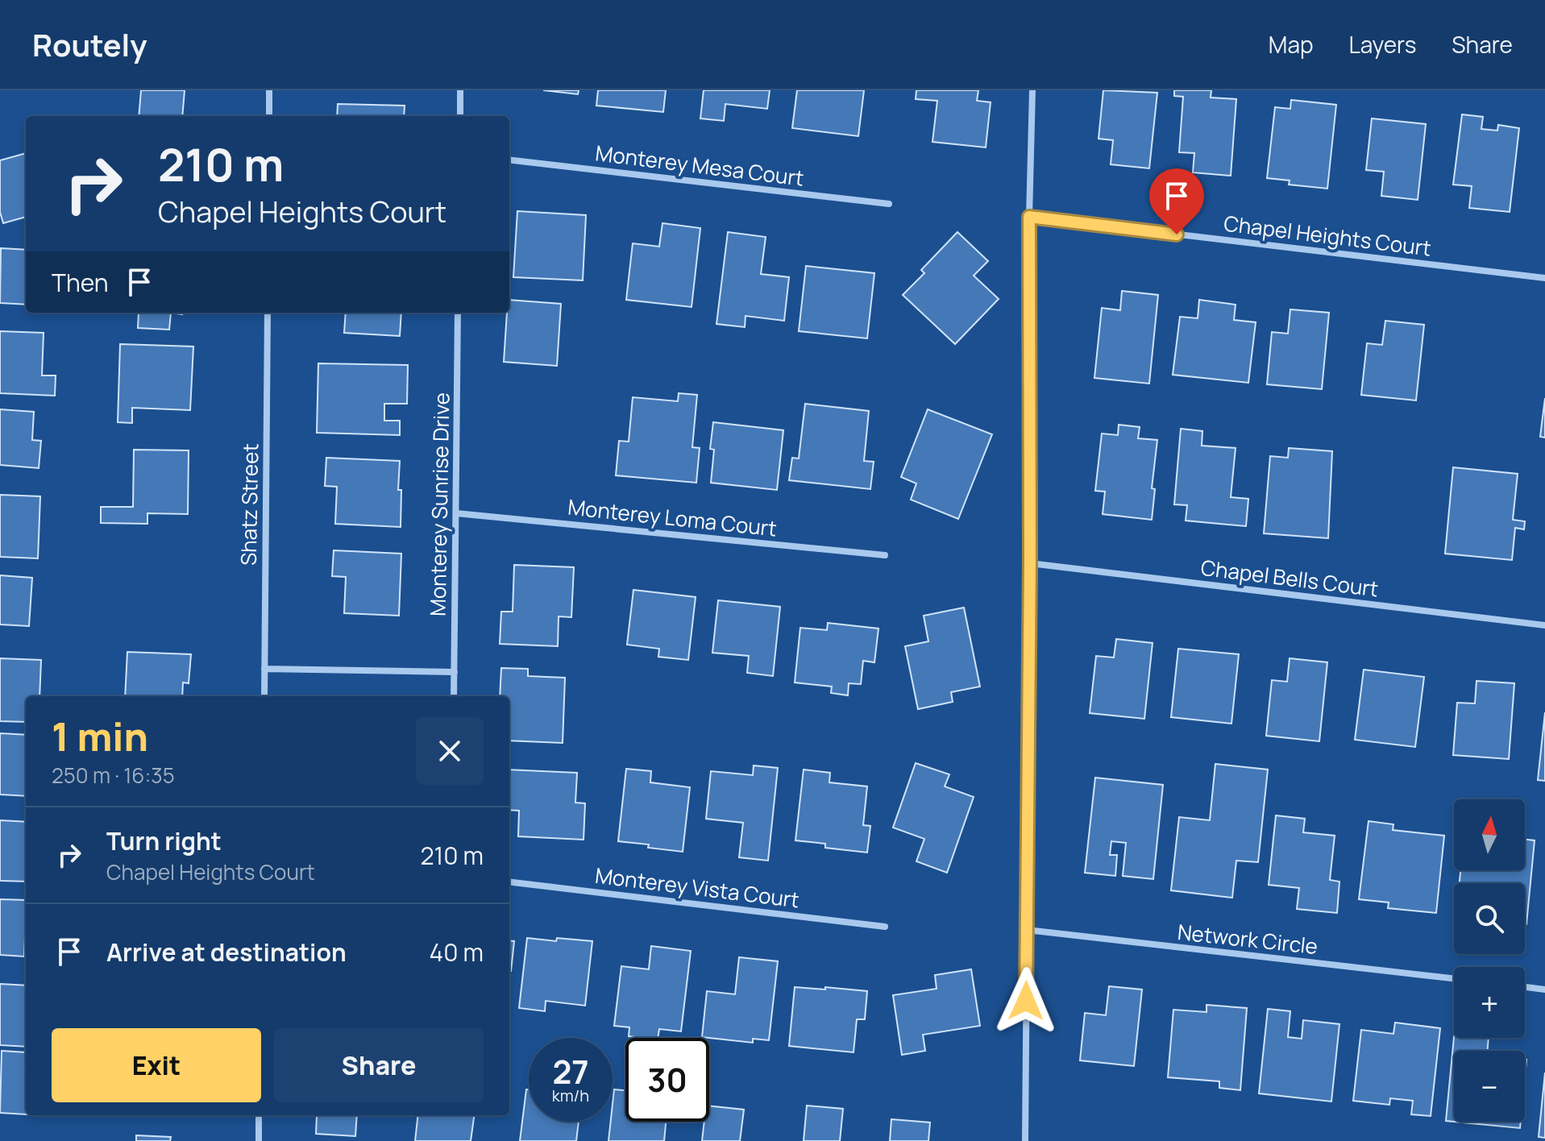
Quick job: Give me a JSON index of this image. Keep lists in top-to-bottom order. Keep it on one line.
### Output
{"streets":{"street":["Monterey Mesa Court","Chapel Heights Court","Shatz Street","Monterey Sunrise Drive","Monterey Loma Court","Chapel Bells Court","Monterey Vista Court","Network Circle"]},"crossings":[["Monterey Sunrise Drive","Monterey Loma Court"]],"north":"top","page":{"header":"Routely","nav":["Map","Layers","Share"],"turn":["210 m","Chapel Heights Court"],"then":"Then","heading":["1 min","250 m · 16:35"],"map_buttons":["+","−"],"list":[{"name":"Turn right","note":"Chapel Heights Court","value":"210 m"},{"name":"Arrive at destination","value":"40 m"}],"buttons":["Exit","Share"],"speed":"27 km/h","limit":"30"}}
